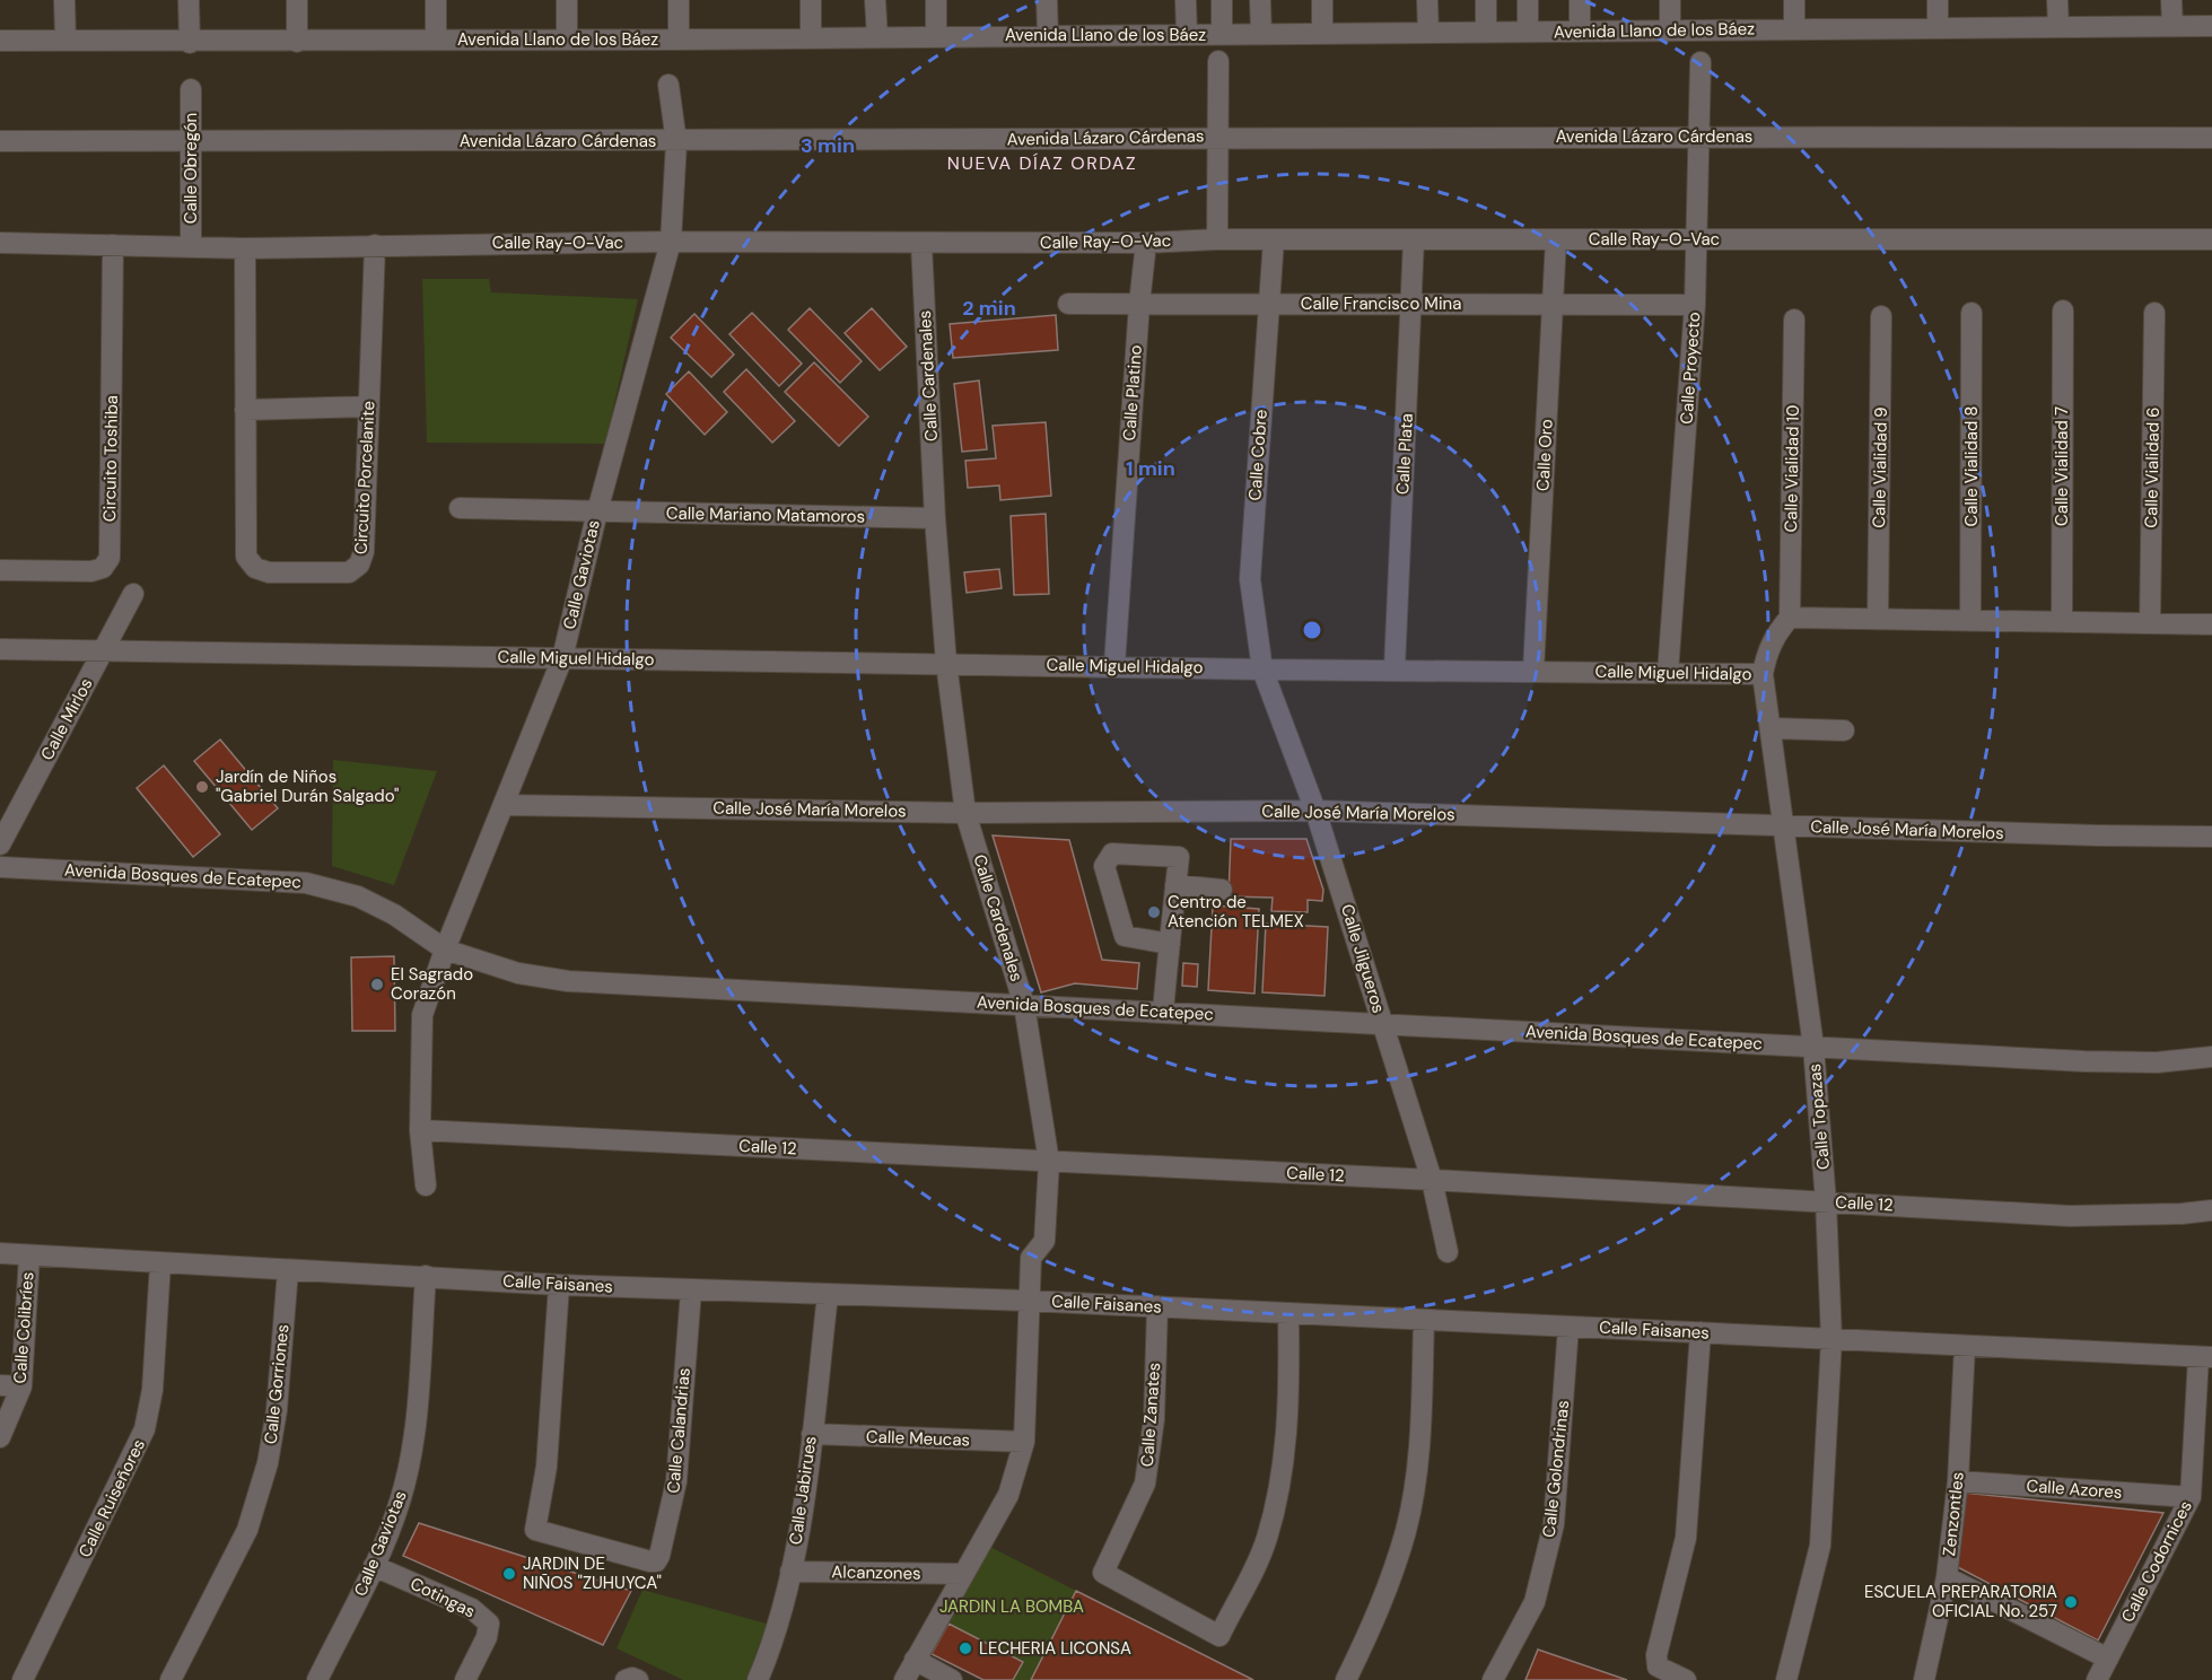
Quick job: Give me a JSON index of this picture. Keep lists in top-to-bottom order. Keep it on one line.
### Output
{"streets":{"street":["Avenida Llano de los Báez","Avenida Lázaro Cárdenas","Calle Obregón","Calle Ray-O-Vac","Calle Francisco Mina","Calle Proyecto","Calle Cardenales","Calle Platino","Calle Plata","Calle Cobre","Calle Oro","Circuito Toshiba","Calle Vialidad 8","Calle Vialidad 7","Calle Vialidad 9","Calle Vialidad 6","Calle Vialidad 10","Circuito Porcelanite","Calle Mariano Matamoros","Calle Gaviotas","Calle Miguel Hidalgo","Calle Mirlos","Calle José María Morelos","Avenida Bosques de Ecatepec","Calle Jilgueros","Calle Topazas","Calle 12","Calle Faisanes","Calle Colibríes","Calle Gorriones","Calle Zanates","Calle Calandrias","Calle Meucas","Calle Golondrinas","Calle Azores","Calle Jabirues","Calle Ruiseñores","Zenzontles","Calle Codornices","Alcanzones","Cotingas"]},"crossings":[["Avenida Lázaro Cárdenas","Calle Obregón"],["Avenida Lázaro Cárdenas","Calle Proyecto"],["Avenida Lázaro Cárdenas","Calle Gaviotas"],["Calle Obregón","Calle Ray-O-Vac"],["Calle Ray-O-Vac","Calle Proyecto"],["Calle Ray-O-Vac","Calle Cardenales"],["Calle Ray-O-Vac","Calle Platino"],["Calle Ray-O-Vac","Calle Plata"],["Calle Ray-O-Vac","Calle Cobre"],["Calle Ray-O-Vac","Calle Oro"],["Calle Ray-O-Vac","Circuito Toshiba"],["Calle Ray-O-Vac","Circuito Porcelanite"],["Calle Ray-O-Vac","Calle Gaviotas"],["Calle Francisco Mina","Calle Proyecto"],["Calle Francisco Mina","Calle Platino"],["Calle Francisco Mina","Calle Plata"],["Calle Francisco Mina","Calle Cobre"],["Calle Francisco Mina","Calle Oro"],["Calle Proyecto","Calle Miguel Hidalgo"],["Calle Cardenales","Calle Mariano Matamoros"],["Calle Cardenales","Calle Miguel Hidalgo"],["Calle Cardenales","Calle José María Morelos"],["Calle Cardenales","Avenida Bosques de Ecatepec"],["Calle Cardenales","Calle 12"],["Calle Cardenales","Calle Faisanes"],["Calle Cardenales","Calle Meucas"],["Calle Cardenales","Alcanzones"],["Calle Platino","Calle Miguel Hidalgo"],["Calle Plata","Calle Miguel Hidalgo"],["Calle Cobre","Calle Miguel Hidalgo"],["Calle Cobre","Calle Jilgueros"],["Calle Oro","Calle Miguel Hidalgo"],["Calle Vialidad 10","Calle Miguel Hidalgo"],["Calle Mariano Matamoros","Calle Gaviotas"],["Calle Gaviotas","Calle Miguel Hidalgo"],["Calle Gaviotas","Calle José María Morelos"],["Calle Gaviotas","Avenida Bosques de Ecatepec"],["Calle Gaviotas","Calle 12"],["Calle Gaviotas","Calle Faisanes"],["Calle Gaviotas","Cotingas"],["Calle Miguel Hidalgo","Calle Mirlos"],["Calle Miguel Hidalgo","Calle Jilgueros"],["Calle Miguel Hidalgo","Calle Topazas"],["Calle José María Morelos","Calle Jilgueros"],["Calle José María Morelos","Calle Topazas"],["Avenida Bosques de Ecatepec","Calle Jilgueros"],["Avenida Bosques de Ecatepec","Calle Topazas"],["Calle Jilgueros","Calle 12"],["Calle Topazas","Calle 12"],["Calle Topazas","Calle Faisanes"],["Calle Faisanes","Calle Colibríes"],["Calle Faisanes","Calle Gorriones"],["Calle Faisanes","Calle Zanates"],["Calle Faisanes","Calle Calandrias"],["Calle Faisanes","Calle Golondrinas"],["Calle Faisanes","Calle Jabirues"],["Calle Faisanes","Calle Ruiseñores"],["Calle Faisanes","Zenzontles"],["Calle Faisanes","Calle Codornices"],["Calle Meucas","Calle Jabirues"],["Calle Azores","Zenzontles"],["Calle Azores","Calle Codornices"],["Calle Jabirues","Alcanzones"]],"districts":["NUEVA DÍAZ ORDAZ"],"parks":["JARDIN LA BOMBA"],"places":["Jardín de Niños \"Gabriel Durán Salgado\"","Centro de Atención TELMEX","El Sagrado Corazón","JARDIN DE NIÑOS \"ZUHUYCA\"","ESCUELA PREPARATORIA OFICIAL No. 257","LECHERIA LICONSA"],"rings":["3 min","2 min","1 min"]}
